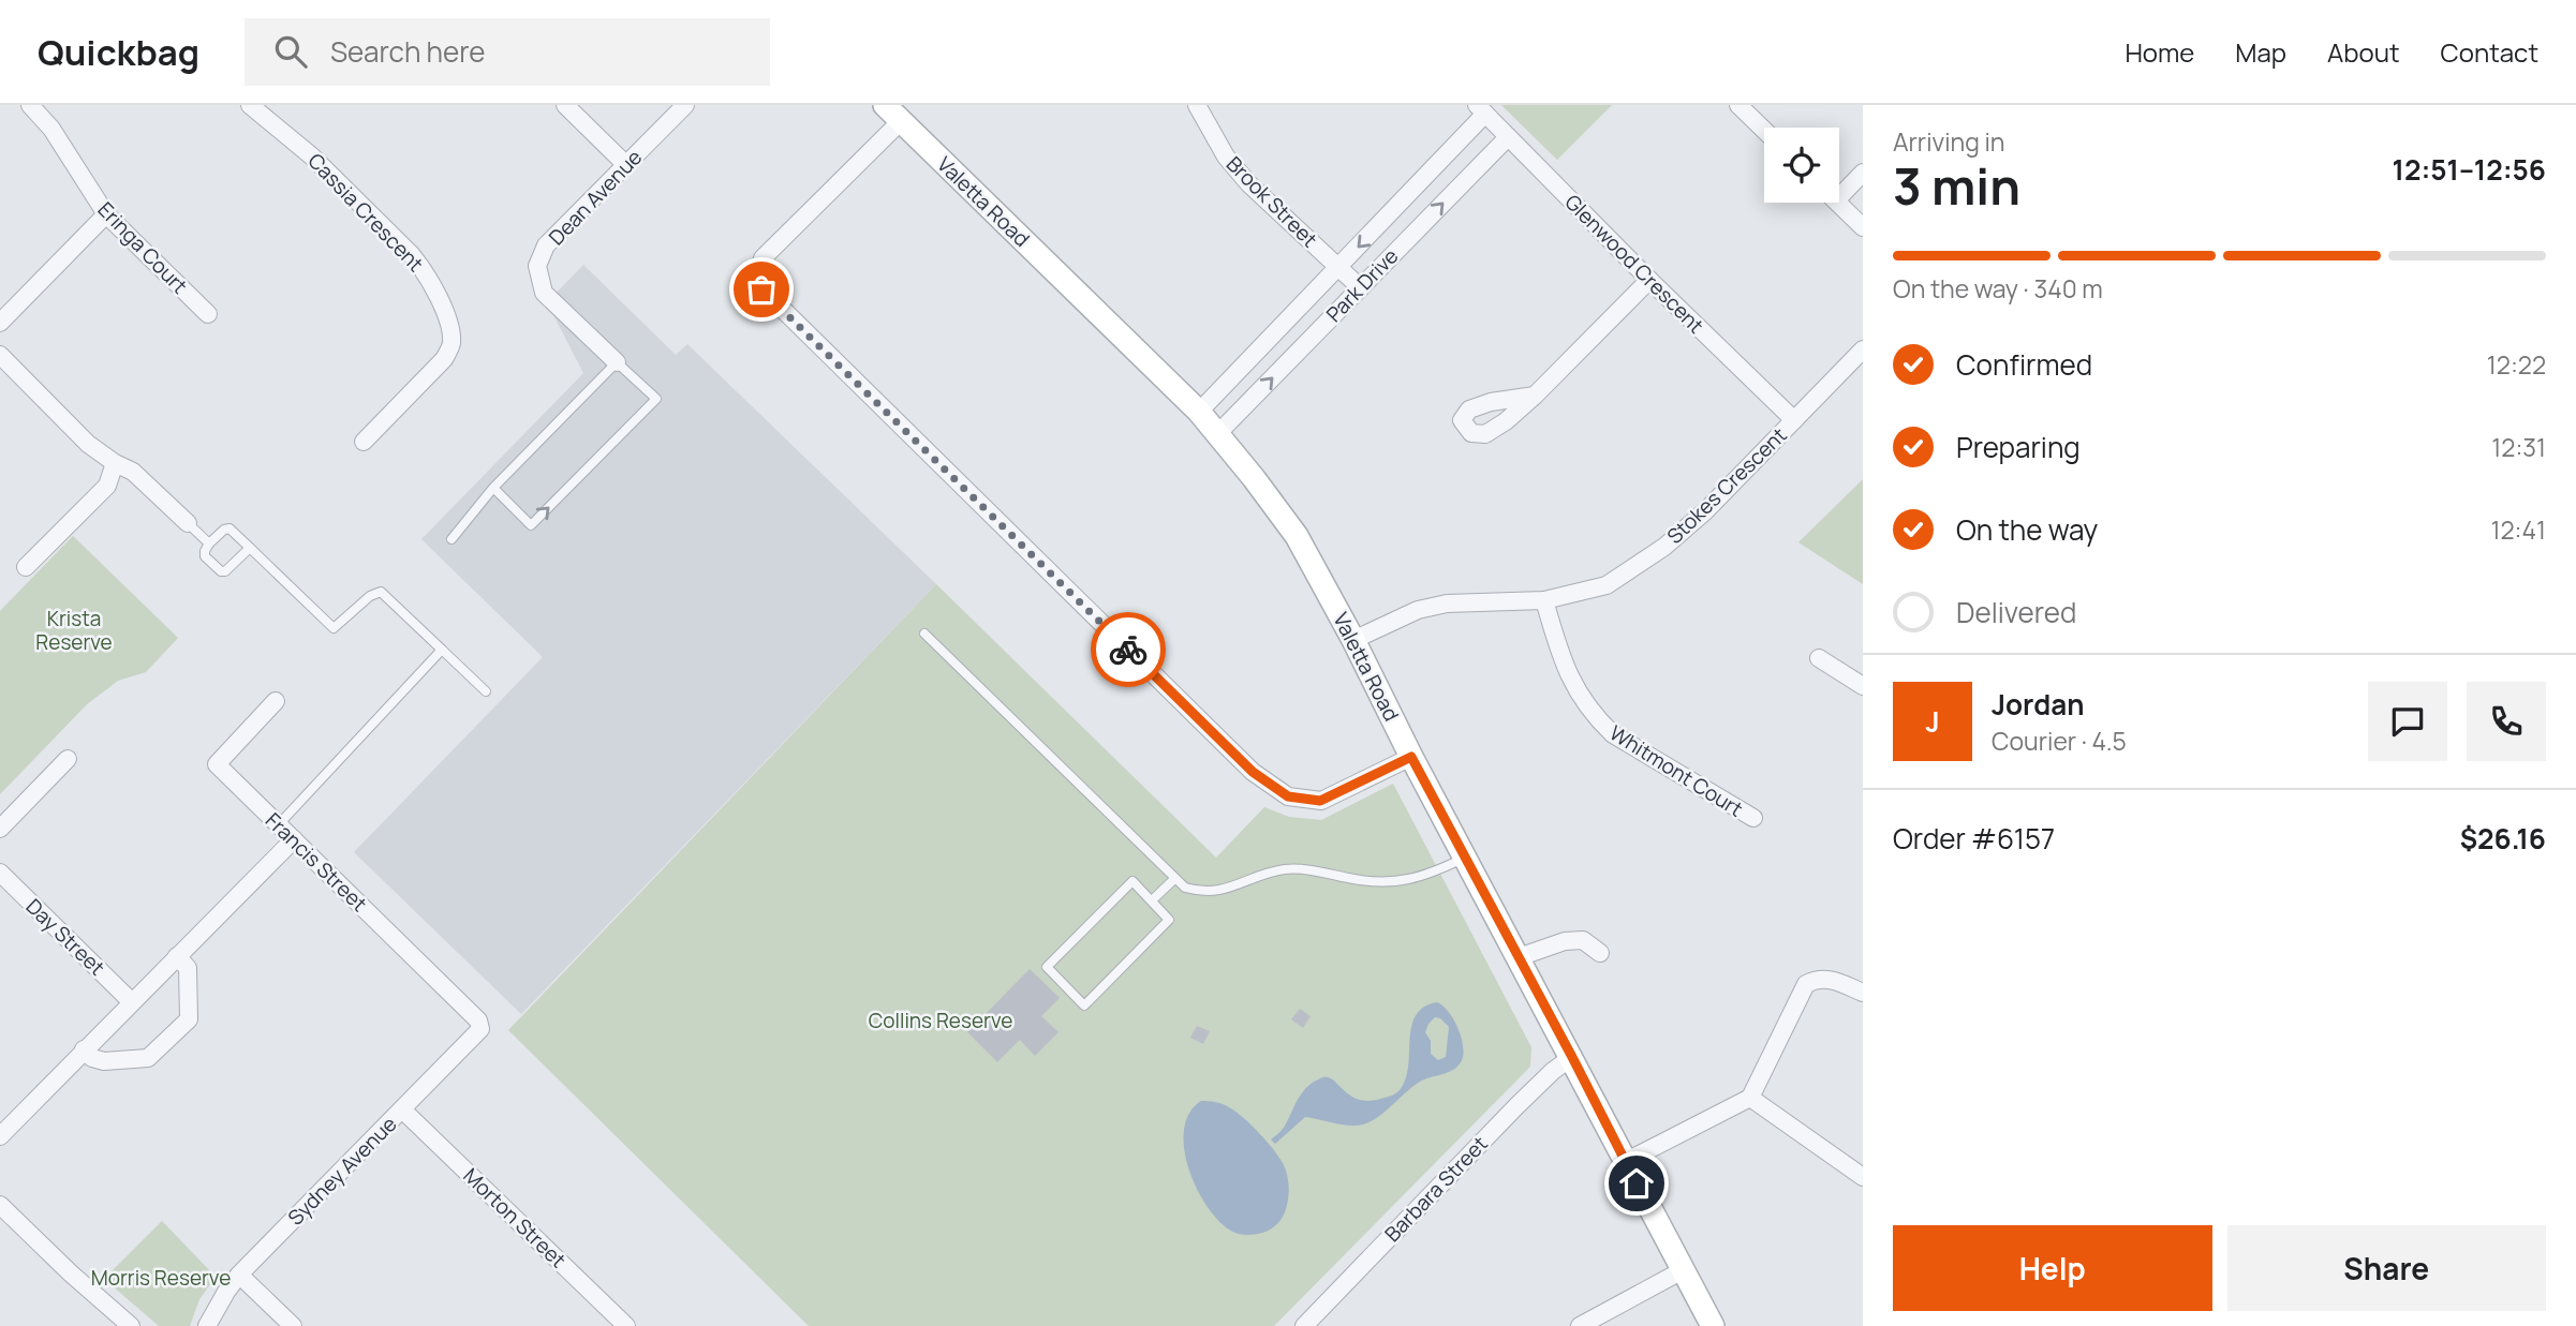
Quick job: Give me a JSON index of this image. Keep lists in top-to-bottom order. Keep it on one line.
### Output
{"streets":{"street":["Dean Avenue","Valetta Road","Brook Street","Cassia Crescent","Eringa Court","Glenwood Crescent","Park Drive","Stokes Crescent","Whitmont Court","Francis Street","Day Street","Sydney Avenue","Barbara Street","Morton Street"]},"crossings":[["Valetta Road","Park Drive"],["Valetta Road","Stokes Crescent"],["Valetta Road","Barbara Street"],["Brook Street","Park Drive"],["Glenwood Crescent","Park Drive"],["Glenwood Crescent","Stokes Crescent"],["Stokes Crescent","Whitmont Court"],["Francis Street","Sydney Avenue"],["Sydney Avenue","Morton Street"]],"parks":["Krista Reserve","Collins Reserve","Morris Reserve"],"page":{"header":"Quickbag","search":"Search here","nav":["Home","Map","About","Contact"],"heading":["3 min","Arriving in","12:51–12:56"],"panel":["Jordan","Courier · 4.5","Order #6157","$26.16"],"bar":"On the way · 340 m","list":[["Confirmed","12:22"],["Preparing","12:31"],["On the way","12:41"],"Delivered"],"round":"J","buttons":["Help","Share"]}}
